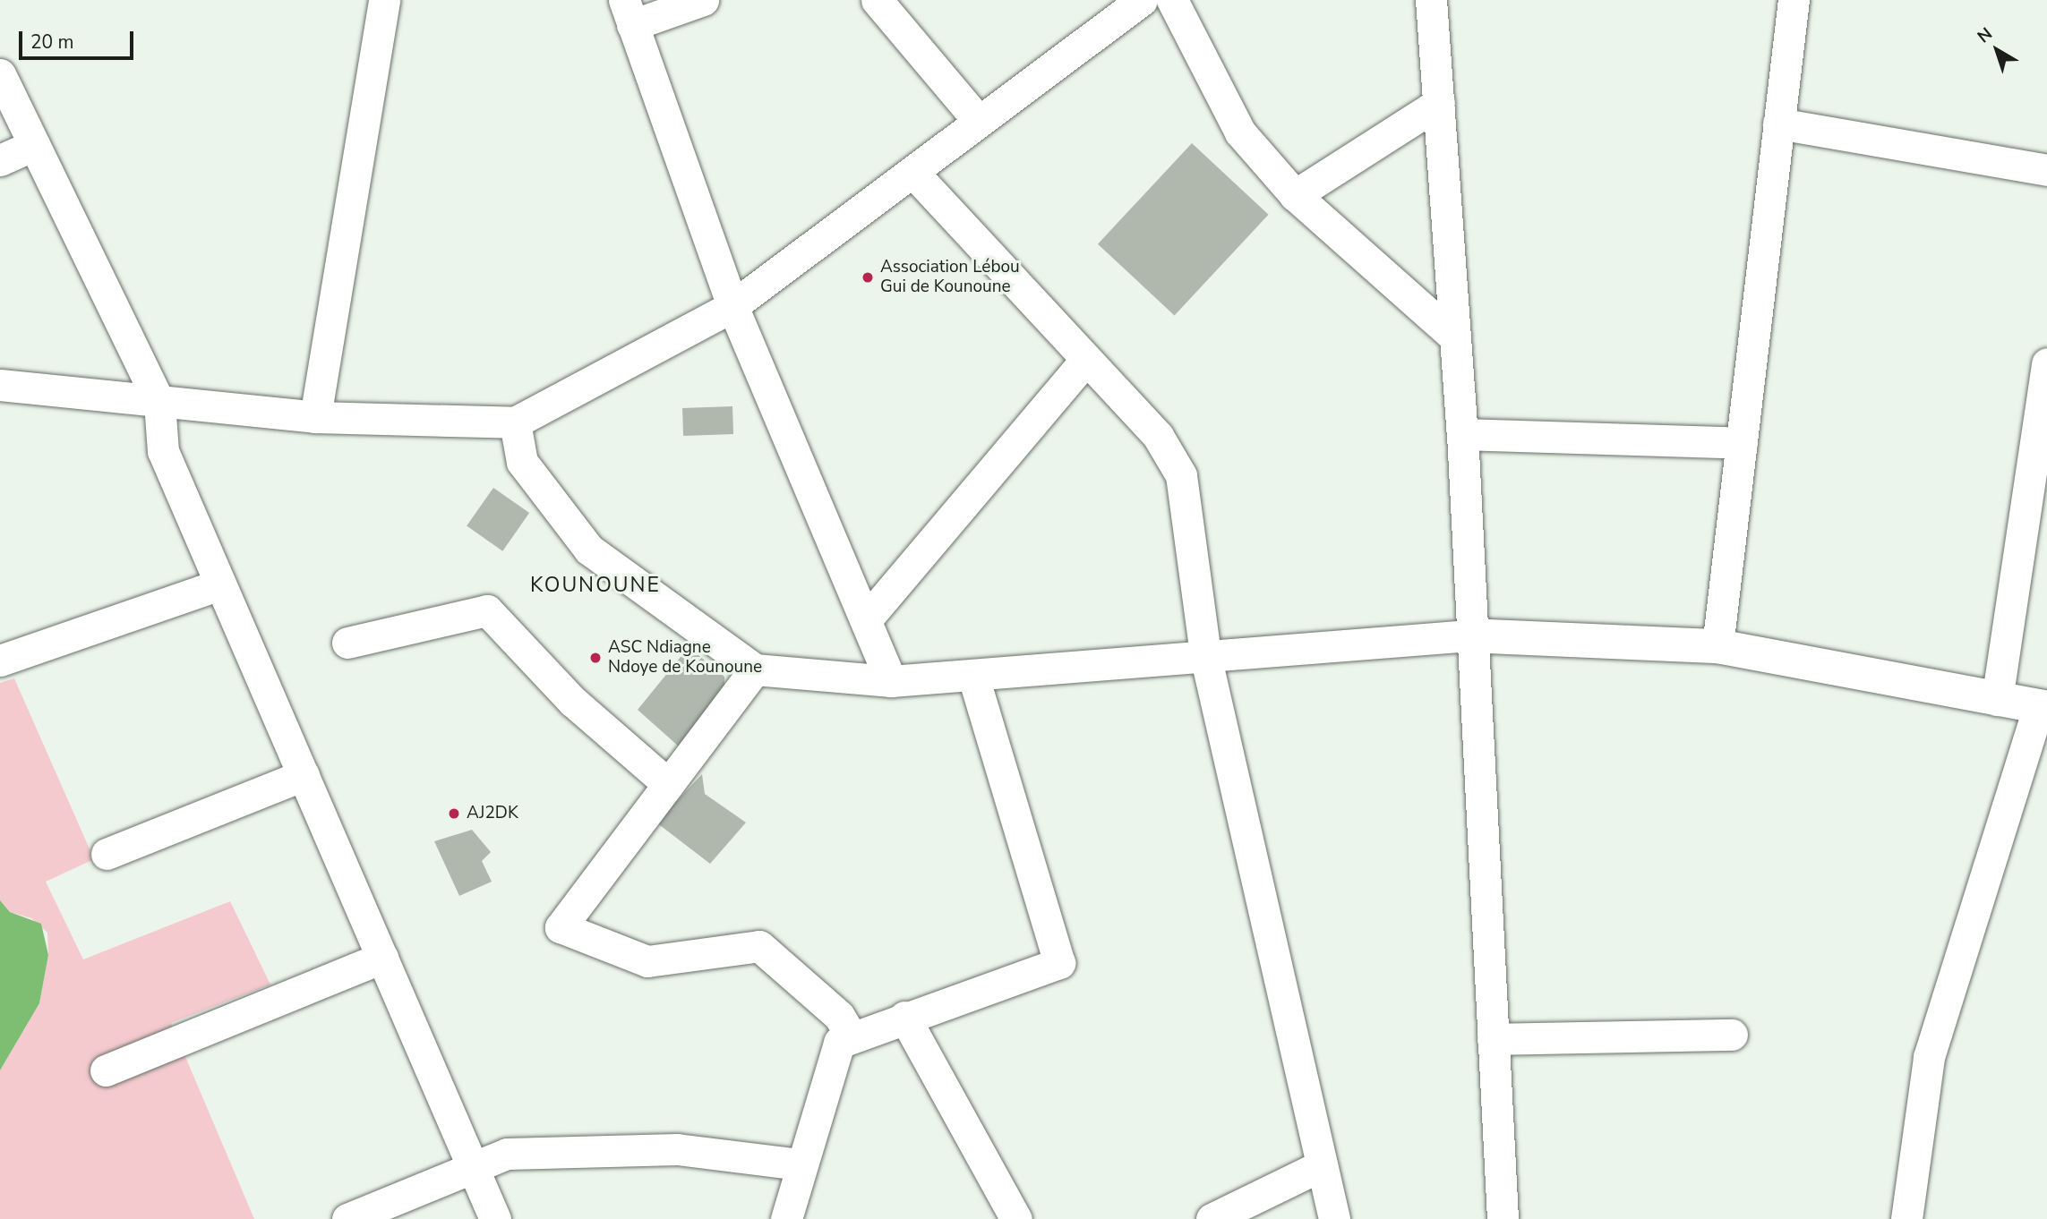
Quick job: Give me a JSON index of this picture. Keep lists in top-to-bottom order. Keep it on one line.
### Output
{"districts":["KOUNOUNE"],"places":["Association Lébou Gui de Kounoune","ASC Ndiagne Ndoye de Kounoune","AJ2DK"],"scale_bar":"20 m","north":"top left"}
